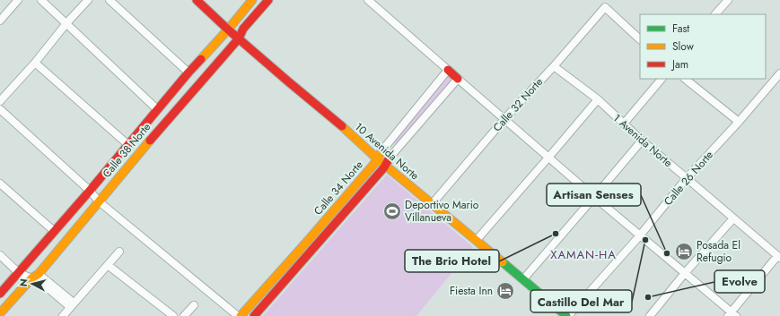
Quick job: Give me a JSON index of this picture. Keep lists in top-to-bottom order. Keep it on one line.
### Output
{"streets":{"main road":["Calle 38 Norte","10 Avenida Norte","Calle 34 Norte"],"street":["Calle 32 Norte","1 Avenida Norte","Calle 26 Norte"]},"crossings":[["Calle 32 Norte","1 Avenida Norte"],["Calle 32 Norte","10 Avenida Norte"],["1 Avenida Norte","Calle 26 Norte"],["Calle 38 Norte","10 Avenida Norte"],["10 Avenida Norte","Calle 26 Norte"],["10 Avenida Norte","Calle 34 Norte"]],"districts":["XAMAN-HA"],"places":{"sports":["Deportivo Mario Villanueva"],"other":["The Brio Hotel","Castillo Del Mar","Artisan Senses","Evolve"],"hotel":["Posada El Refugio","Fiesta Inn"]},"legend":["Fast","Slow","Jam"],"north":"left"}
